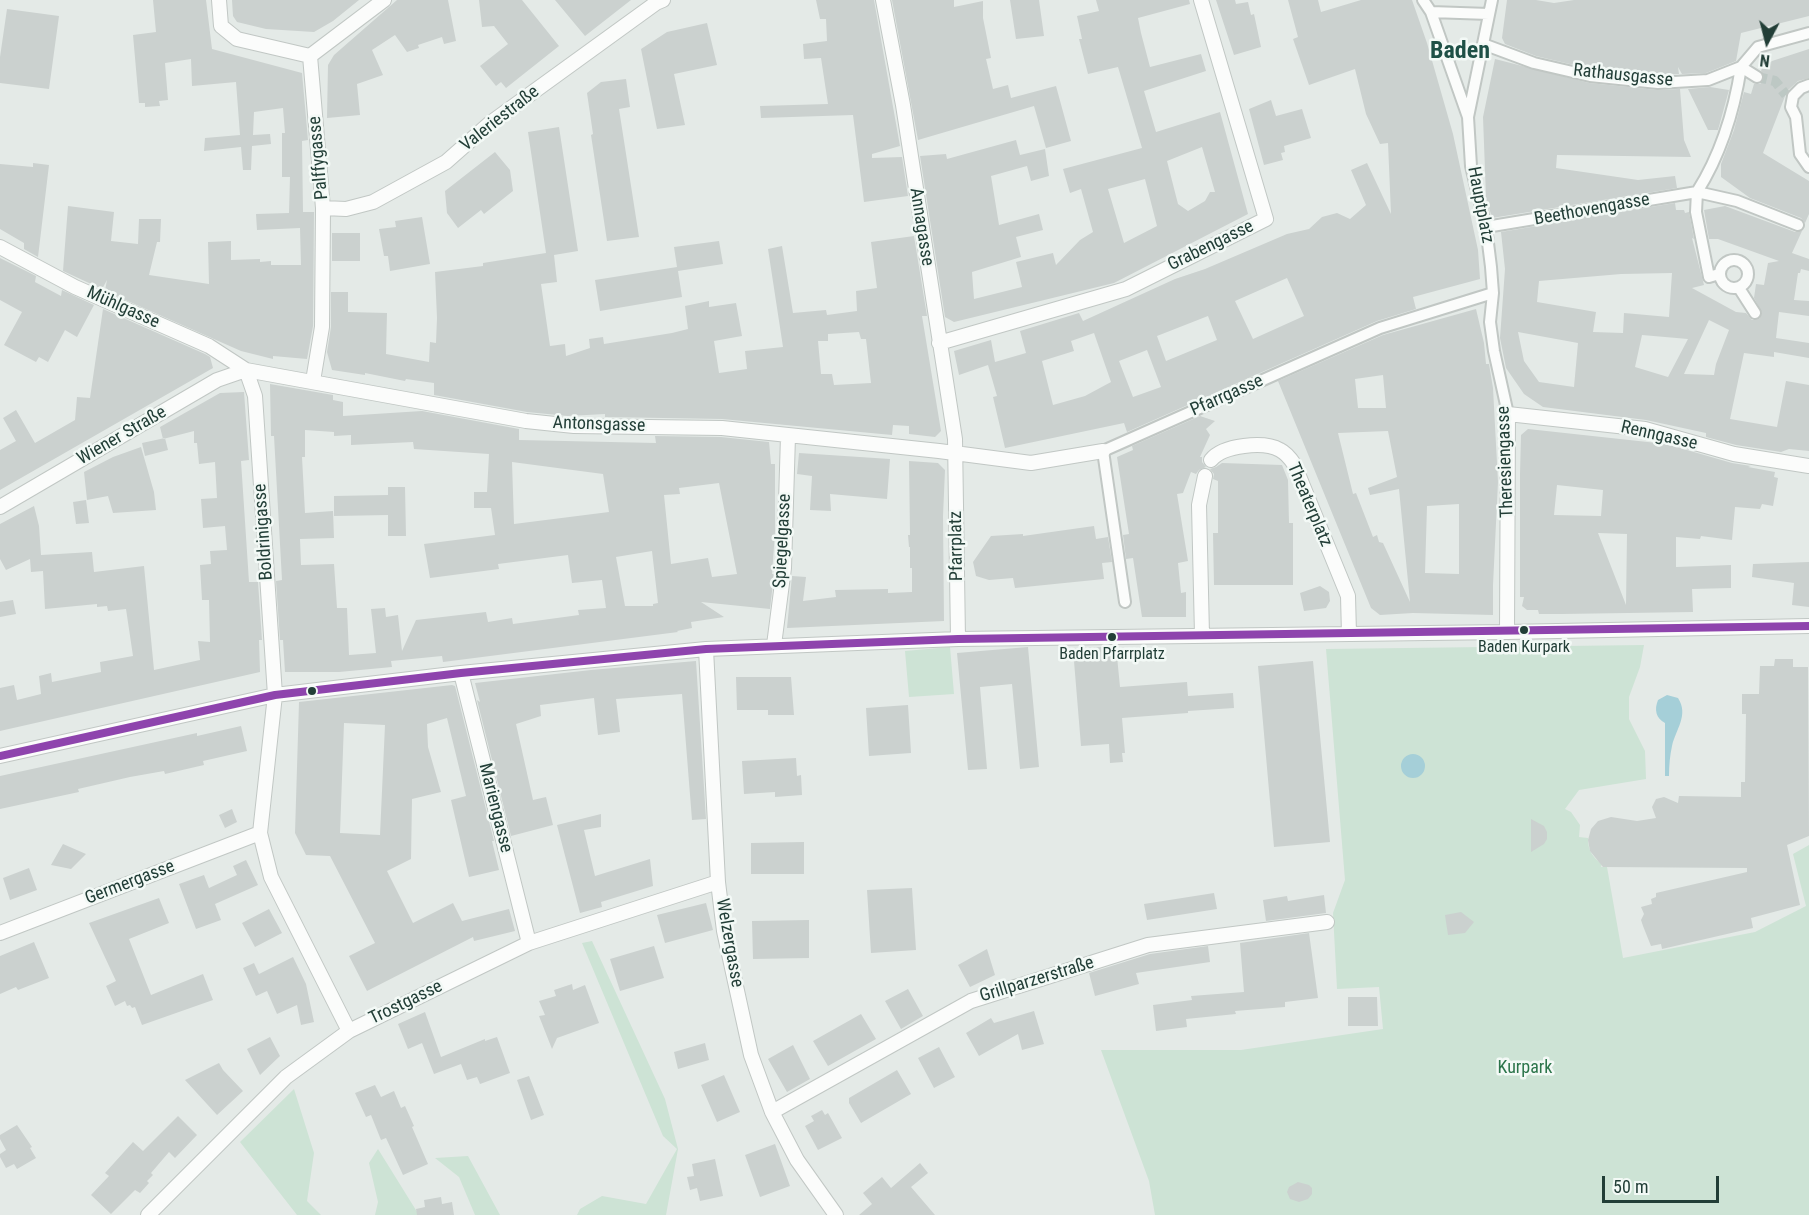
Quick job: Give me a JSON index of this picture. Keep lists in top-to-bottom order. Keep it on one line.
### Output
{"streets":{"street":["Rathausgasse","Valeriestraße","Palffygasse","Hauptplatz","Beethovengasse","Annagasse","Grabengasse","Mühlgasse","Pfarrgasse","Antonsgasse","Wiener Straße","Renngasse","Theresiengasse","Theaterplatz","Boldrinigasse","Spiegelgasse","Pfarrplatz","Mariengasse","Germergasse","Welzergasse","Grillparzerstraße","Trostgasse"]},"crossings":[["Rathausgasse","Hauptplatz"],["Valeriestraße","Palffygasse"],["Palffygasse","Antonsgasse"],["Hauptplatz","Beethovengasse"],["Hauptplatz","Pfarrgasse"],["Hauptplatz","Theresiengasse"],["Annagasse","Grabengasse"],["Annagasse","Pfarrgasse"],["Annagasse","Antonsgasse"],["Annagasse","Pfarrplatz"],["Mühlgasse","Antonsgasse"],["Mühlgasse","Wiener Straße"],["Mühlgasse","Boldrinigasse"],["Pfarrgasse","Antonsgasse"],["Pfarrgasse","Theresiengasse"],["Pfarrgasse","Pfarrplatz"],["Antonsgasse","Wiener Straße"],["Antonsgasse","Boldrinigasse"],["Antonsgasse","Spiegelgasse"],["Antonsgasse","Pfarrplatz"],["Wiener Straße","Boldrinigasse"],["Renngasse","Theresiengasse"],["Boldrinigasse","Germergasse"],["Mariengasse","Trostgasse"],["Welzergasse","Grillparzerstraße"],["Welzergasse","Trostgasse"]],"districts":["Baden"],"parks":["Kurpark"],"places":["Baden Kurpark","Baden Pfarrplatz"],"scale_bar":"50 m","north":"bottom"}
